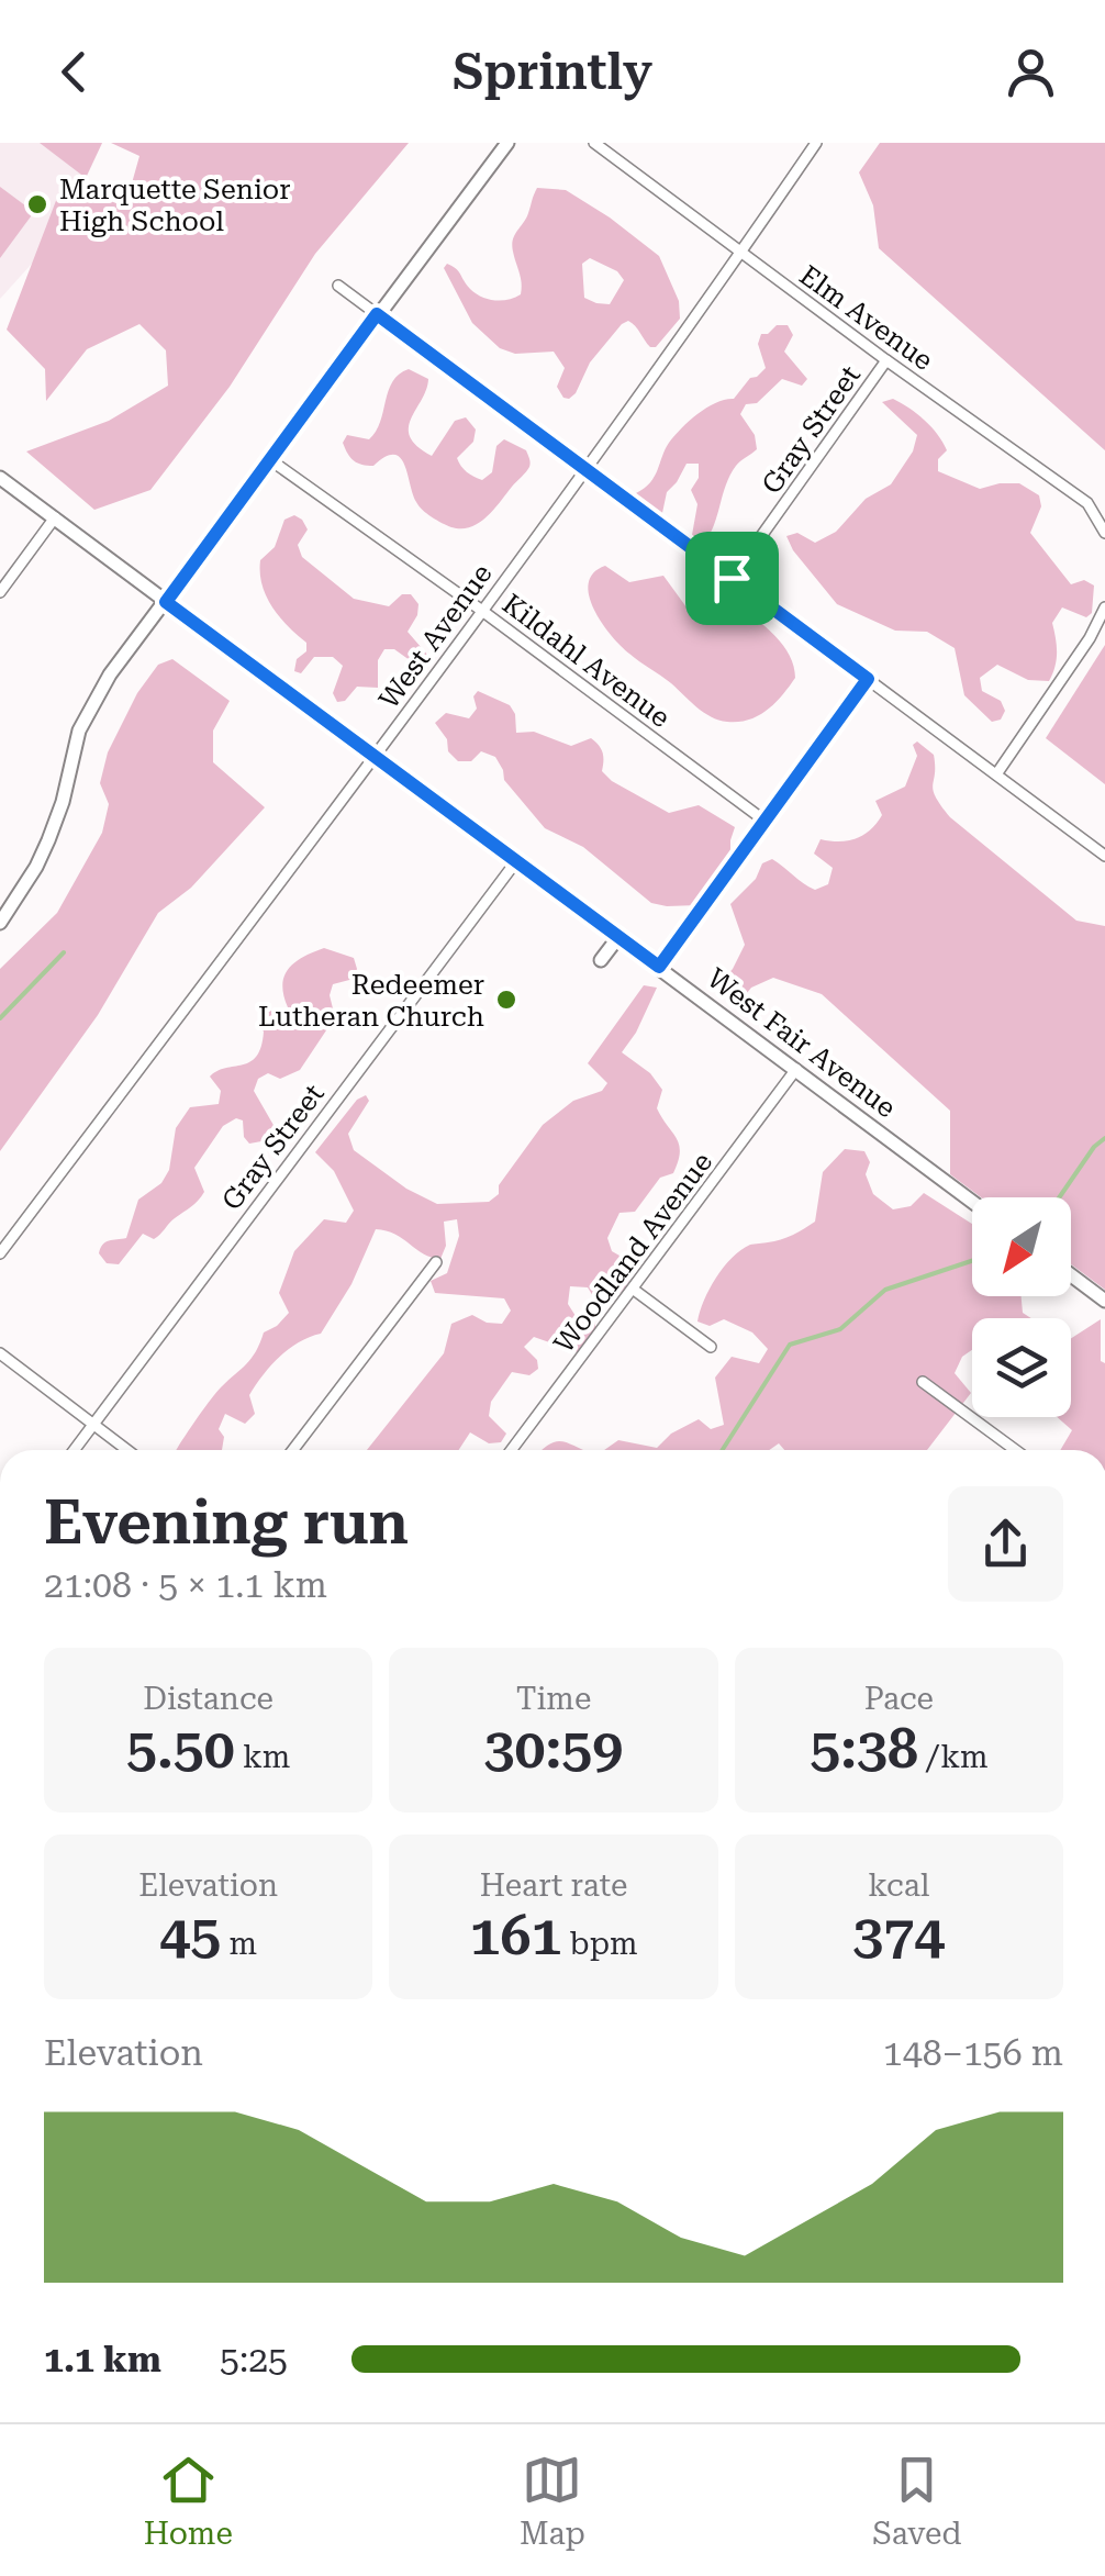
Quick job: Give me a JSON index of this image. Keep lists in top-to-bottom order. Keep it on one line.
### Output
{"streets":{"street":["Elm Avenue","Gray Street","West Avenue","Kildahl Avenue","West Fair Avenue","Woodland Avenue"]},"crossings":[["Elm Avenue","Gray Street"],["Elm Avenue","West Avenue"],["Gray Street","West Fair Avenue"],["West Avenue","Kildahl Avenue"],["West Avenue","West Fair Avenue"],["West Fair Avenue","Woodland Avenue"]],"places":["Marquette Senior High School","Redeemer Lutheran Church"],"north":"bottom left","page":{"header":"Sprintly","heading":["Evening run","21:08 · 5 × 1.1 km"],"stats":[["Distance","5.50 km"],["Time","30:59"],["Pace","5:38 /km"],["Elevation","45 m"],["Heart rate","161 bpm"],["kcal","374"]],"chart":["Elevation","148–156 m"],"list":[{"name":"1.1 km","note":"5:25"}],"tabs":["Home","Map","Saved"]}}
